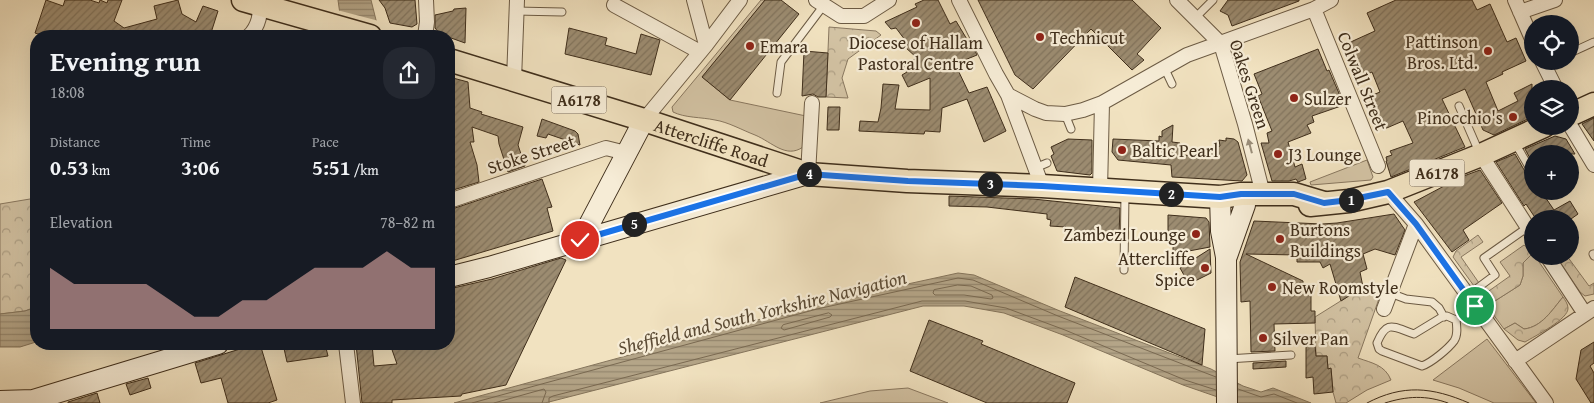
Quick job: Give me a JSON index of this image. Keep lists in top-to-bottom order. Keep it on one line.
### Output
{"streets":{"main road":["A6178","Attercliffe Road"],"street":["Colwall Street","Oakes Green","Stoke Street"]},"crossings":[["Oakes Green","Attercliffe Road"]],"one_way":["Oakes Green"],"water":["Sheffield and South Yorkshire Navigation"],"places":["Diocese of Hallam Pastoral Centre","Technicut","Emara","Pattinson Bros. Ltd.","Sulzer","Pinocchio's","Baltic Pearl","J3 Lounge","Zambezi Lounge","Burtons Buildings","Attercliffe Spice","New Roomstyle","Silver Pan"],"page":{"map_buttons":["+","−"],"heading":["Evening run","18:08"],"stats":[["Distance","0.53 km"],["Time","3:06"],["Pace","5:51 /km"]],"pins":["4","3","2","1","5"],"chart":["Elevation","78–82 m"]}}
